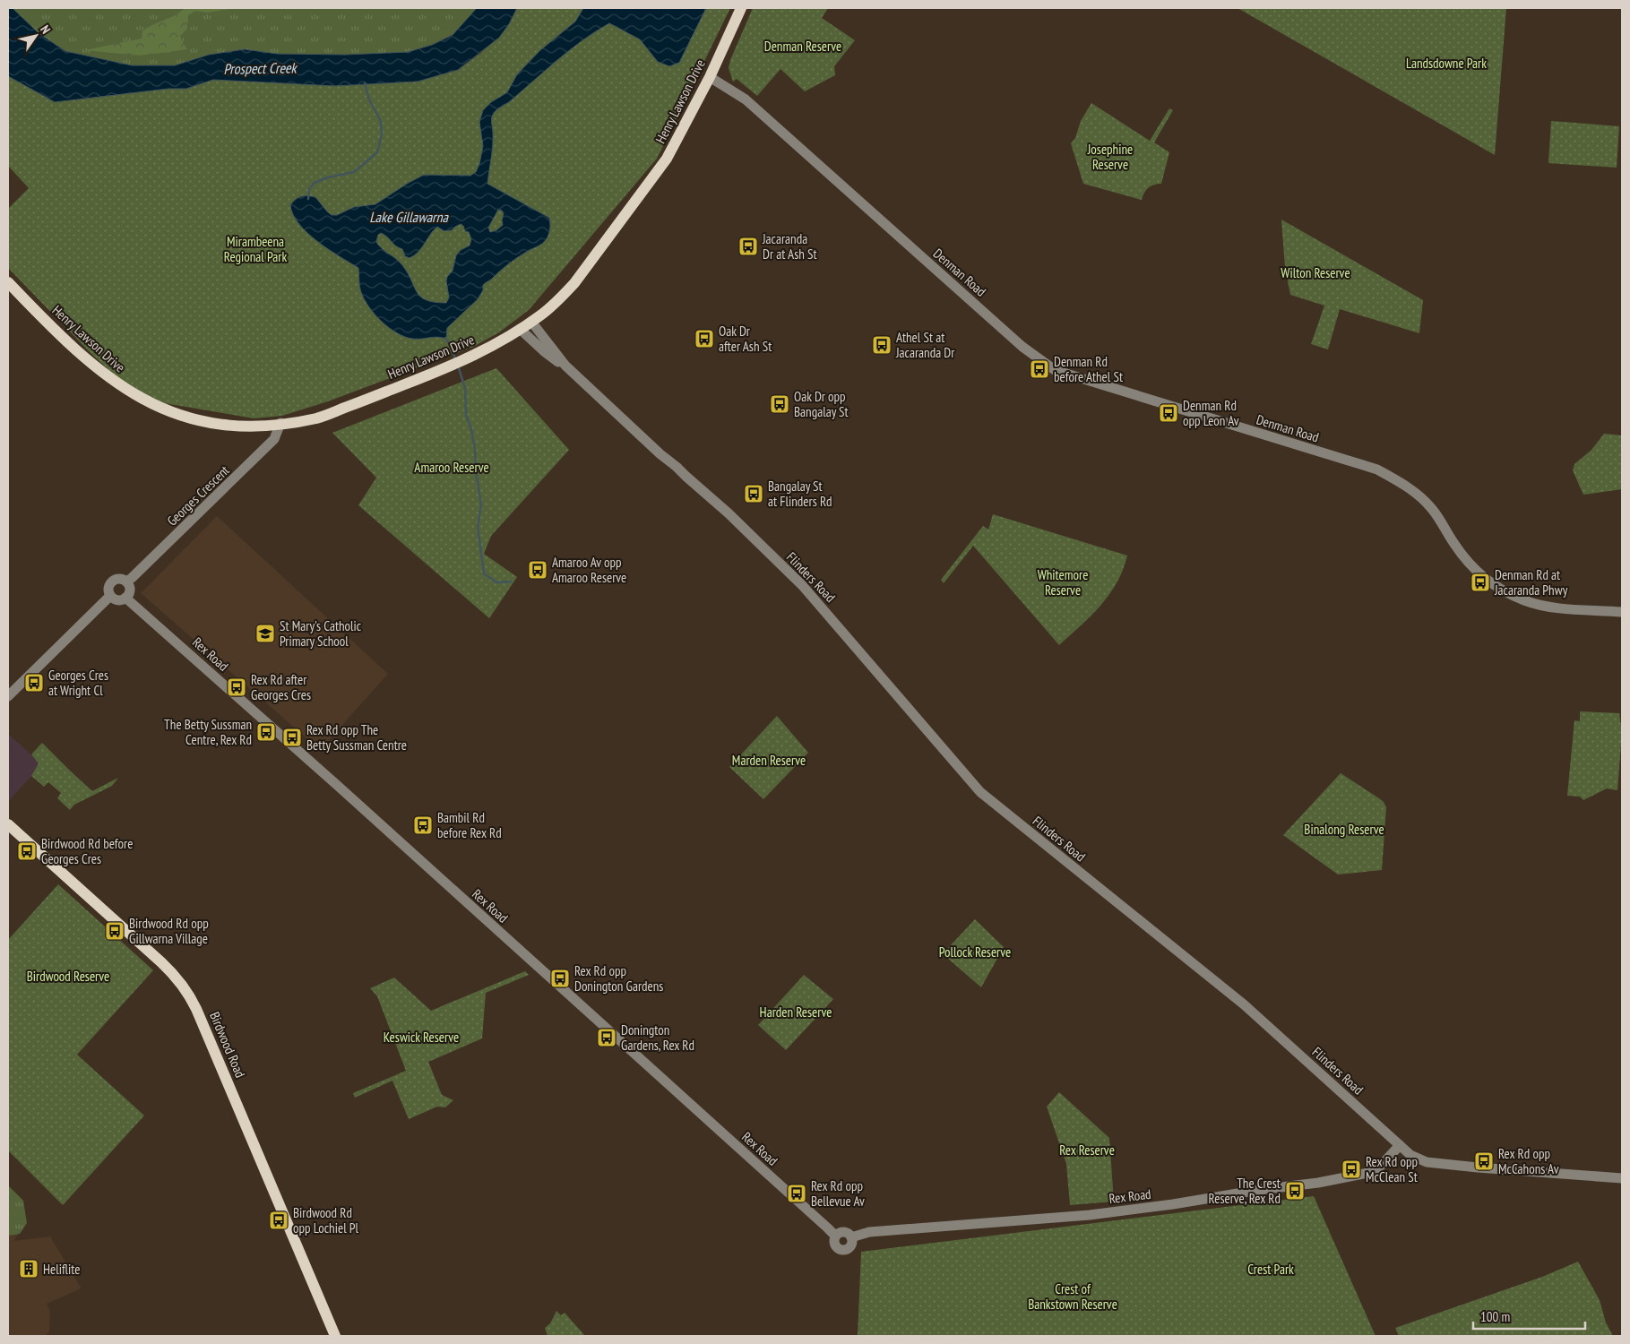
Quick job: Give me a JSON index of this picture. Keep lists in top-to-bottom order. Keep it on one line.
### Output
{"streets":{"main road":["Henry Lawson Drive","Birdwood Road"],"street":["Denman Road","Georges Crescent","Flinders Road","Rex Road"]},"crossings":[["Henry Lawson Drive","Denman Road"],["Henry Lawson Drive","Georges Crescent"],["Henry Lawson Drive","Flinders Road"],["Georges Crescent","Rex Road"],["Flinders Road","Rex Road"]],"water":["Prospect Creek","Lake Gillawarna"],"parks":["Denman Reserve","Landsdowne Park","Josephine Reserve","Mirambeena Regional Park","Wilton Reserve","Amaroo Reserve","Whitemore Reserve","Marden Reserve","Binalong Reserve","Pollock Reserve","Birdwood Reserve","Harden Reserve","Keswick Reserve","Rex Reserve","Crest Park","Crest of Bankstown Reserve"],"places":{"bus stop":["Jacaranda Dr at Ash St","Oak Dr after Ash St","Athel St at Jacaranda Dr","Denman Rd before Athel St","Oak Dr opp Bangalay St","Denman Rd opp Leon Av","Bangalay St at Flinders Rd","Amaroo Av opp Amaroo Reserve","Denman Rd at Jacaranda Phwy","Georges Cres at Wright Cl","Rex Rd after Georges Cres","The Betty Sussman Centre, Rex Rd","Rex Rd opp The Betty Sussman Centre","Bambil Rd before Rex Rd","Birdwood Rd before Georges Cres","Birdwood Rd opp Gillwarna Village","Rex Rd opp Donington Gardens","Donington Gardens, Rex Rd","Rex Rd opp McCahons Av","Rex Rd opp McClean St","The Crest Reserve, Rex Rd","Rex Rd opp Bellevue Av","Birdwood Rd opp Lochiel Pl"],"school or university":["St Mary's Catholic Primary School"],"building":["Heliflite"]},"scale_bar":"100 m","north":"top right"}
